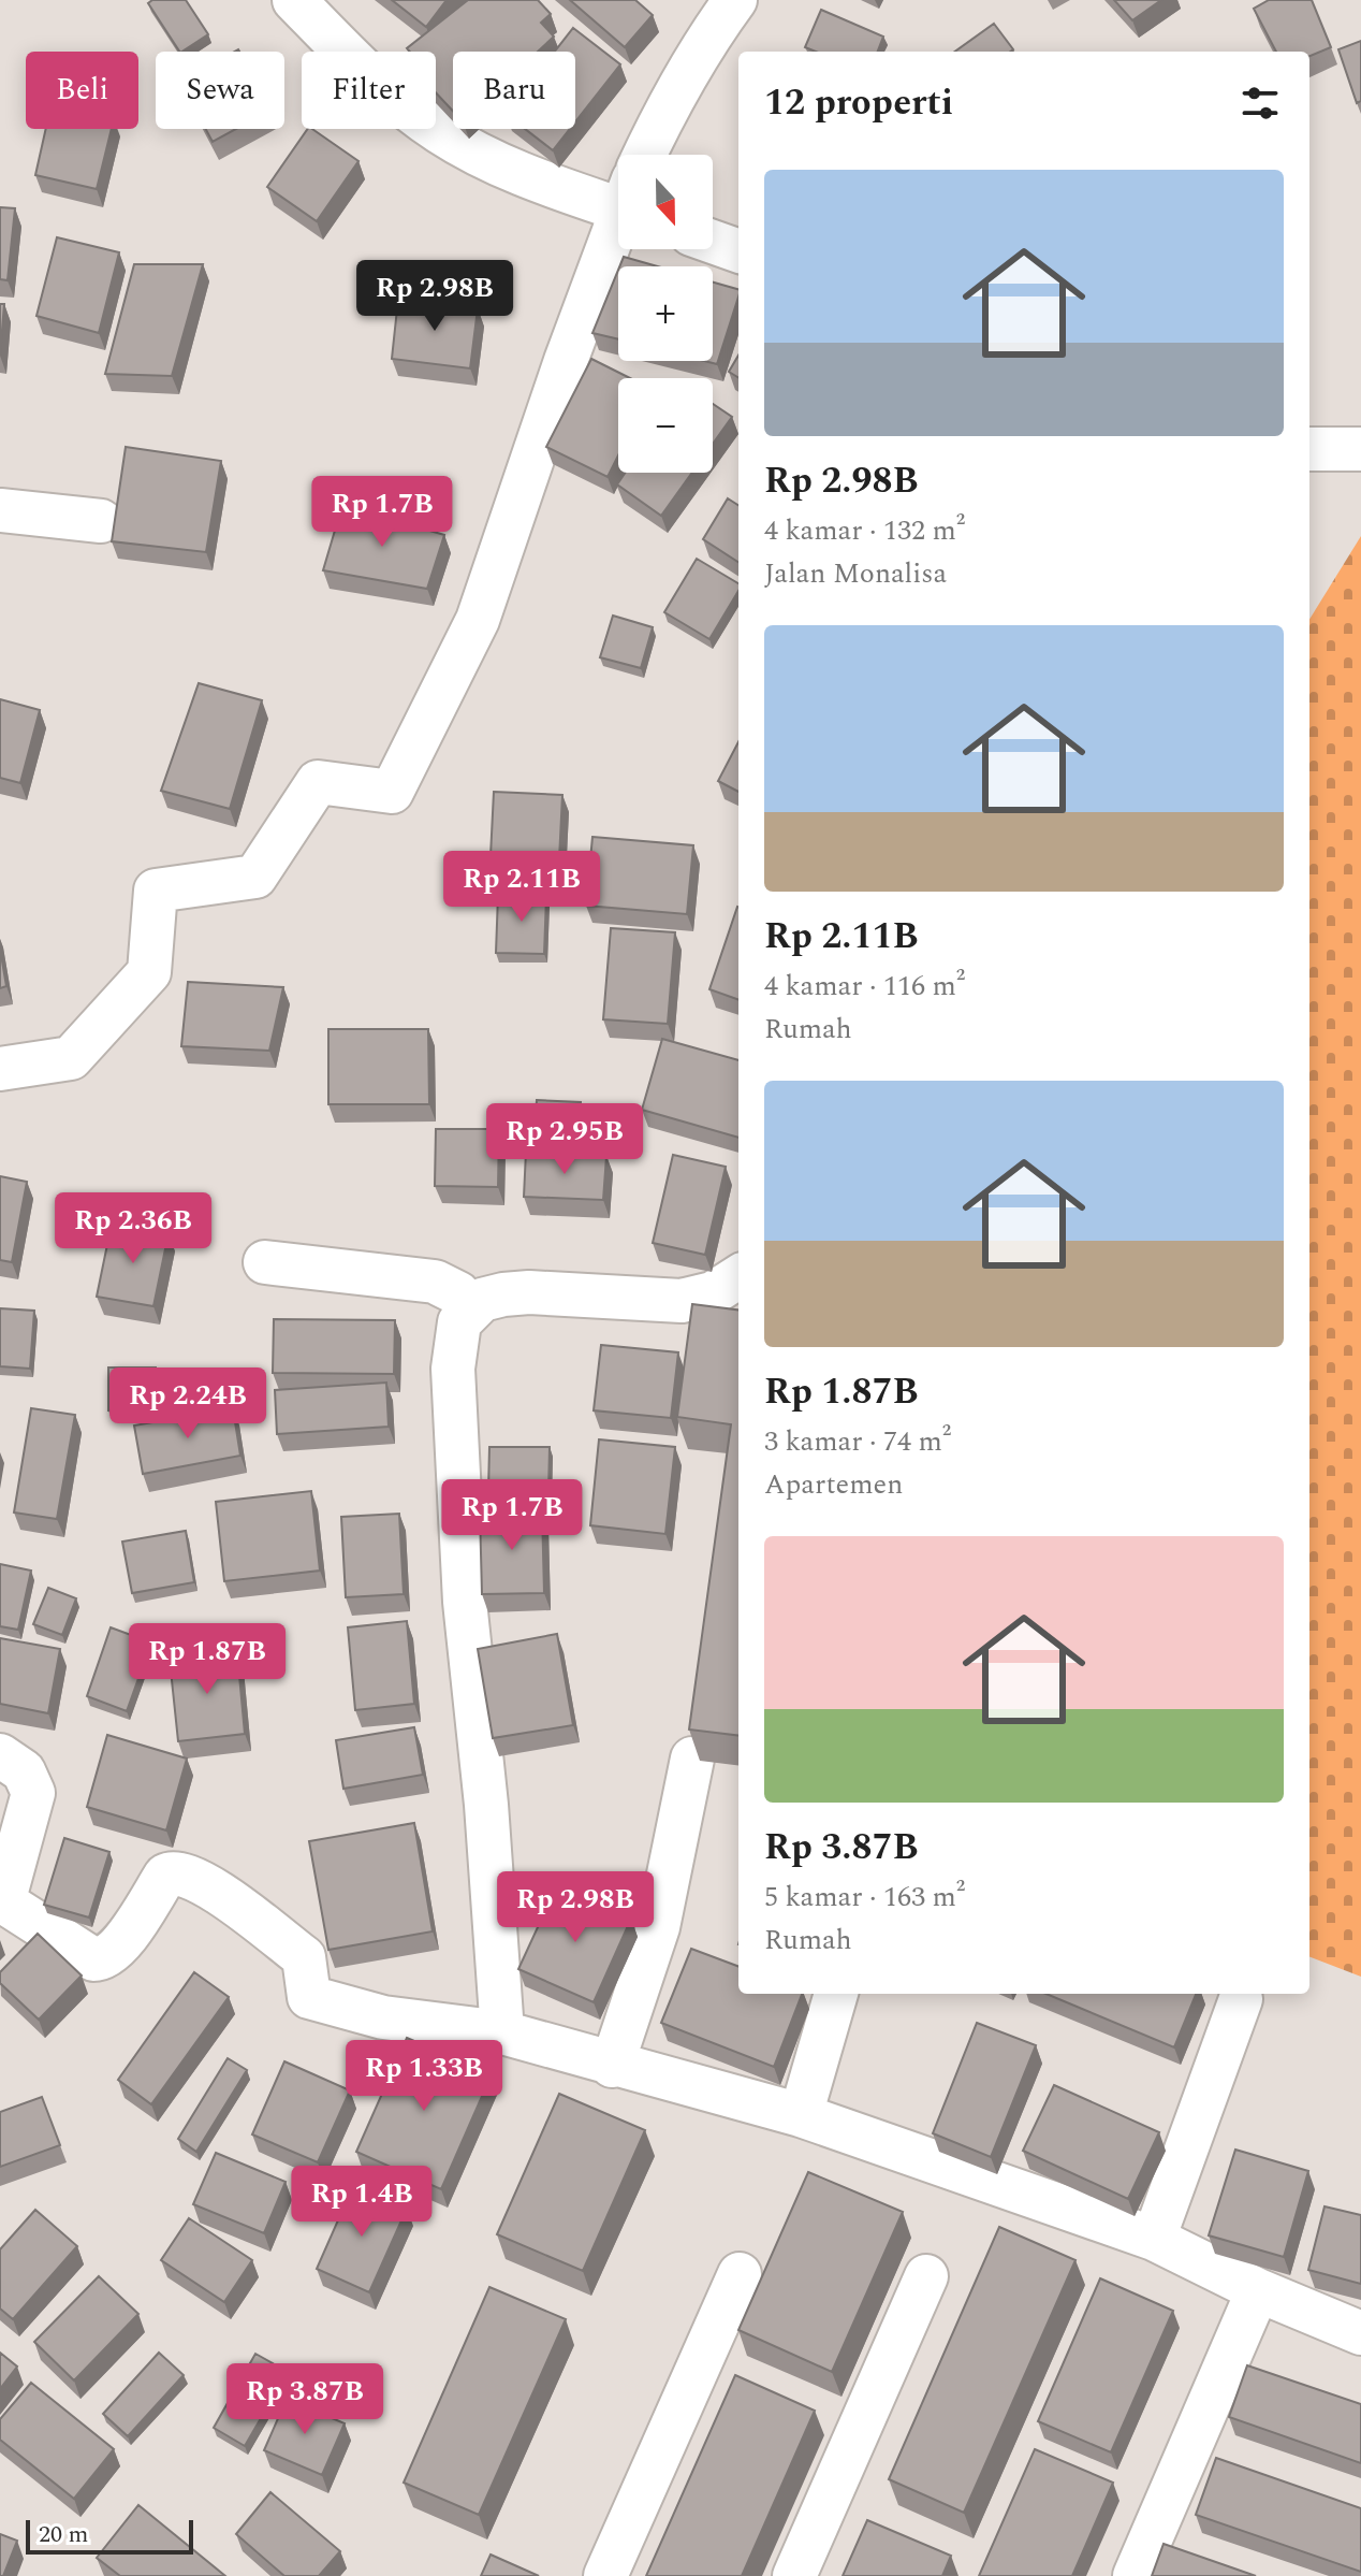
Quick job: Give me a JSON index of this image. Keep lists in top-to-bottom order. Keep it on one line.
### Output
{"scale_bar":"20 m","north":"bottom","page":{"chip":["Beli","Sewa","Filter","Baru"],"heading":"12 properti","map_buttons":["+","−"],"list":[{"name":"Rp 2.98B","note":"4 kamar · 132 m² · Jalan Monalisa"},{"name":"Rp 2.11B","note":"4 kamar · 116 m² · Rumah"},{"name":"Rp 1.87B","note":"3 kamar · 74 m² · Apartemen"},{"name":"Rp 3.87B","note":"5 kamar · 163 m² · Rumah"}],"price":["Rp 2.98B","Rp 1.7B","Rp 2.11B","Rp 2.95B","Rp 2.36B","Rp 2.24B","Rp 1.7B","Rp 1.87B","Rp 2.98B","Rp 1.33B","Rp 1.4B","Rp 3.87B"],"scale":"20 m"}}
